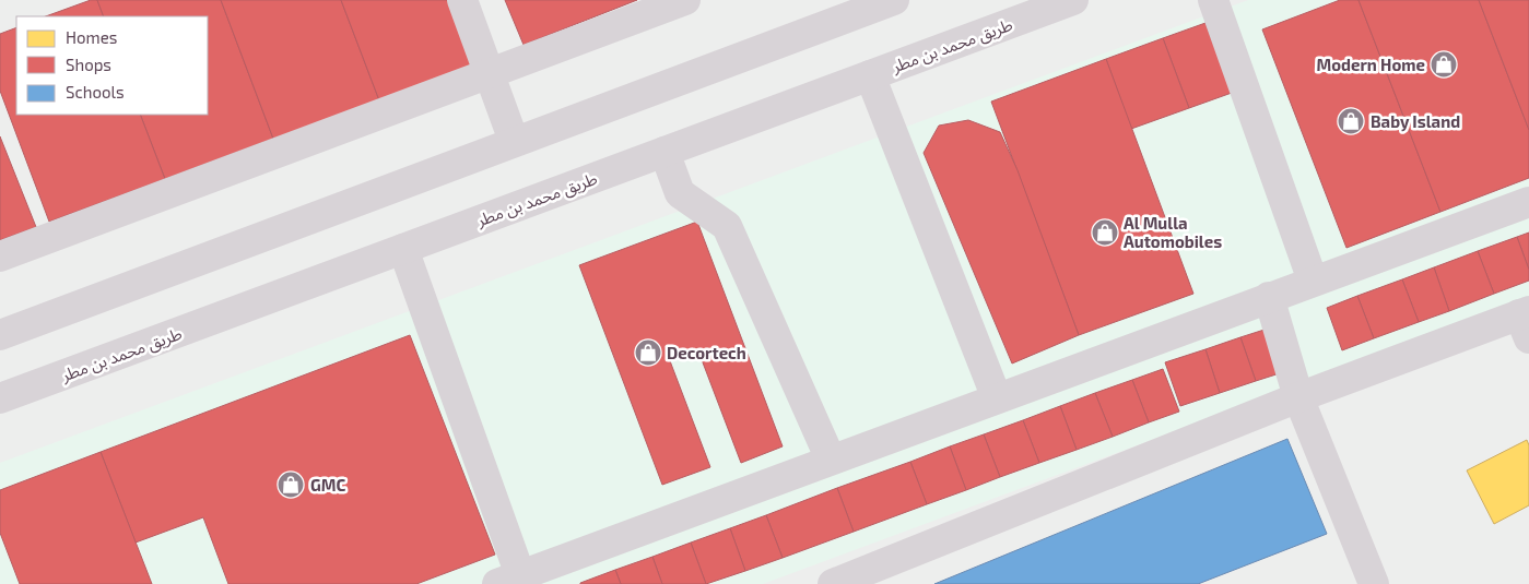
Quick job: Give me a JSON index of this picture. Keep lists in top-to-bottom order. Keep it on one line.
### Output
{"streets":{"street":["طريق محمد بن مطر"]},"places":{"shop":["Modern Home","Baby Island","Al Mulla Automobiles","Decortech","GMC"]},"legend":["Homes","Shops","Schools"]}
